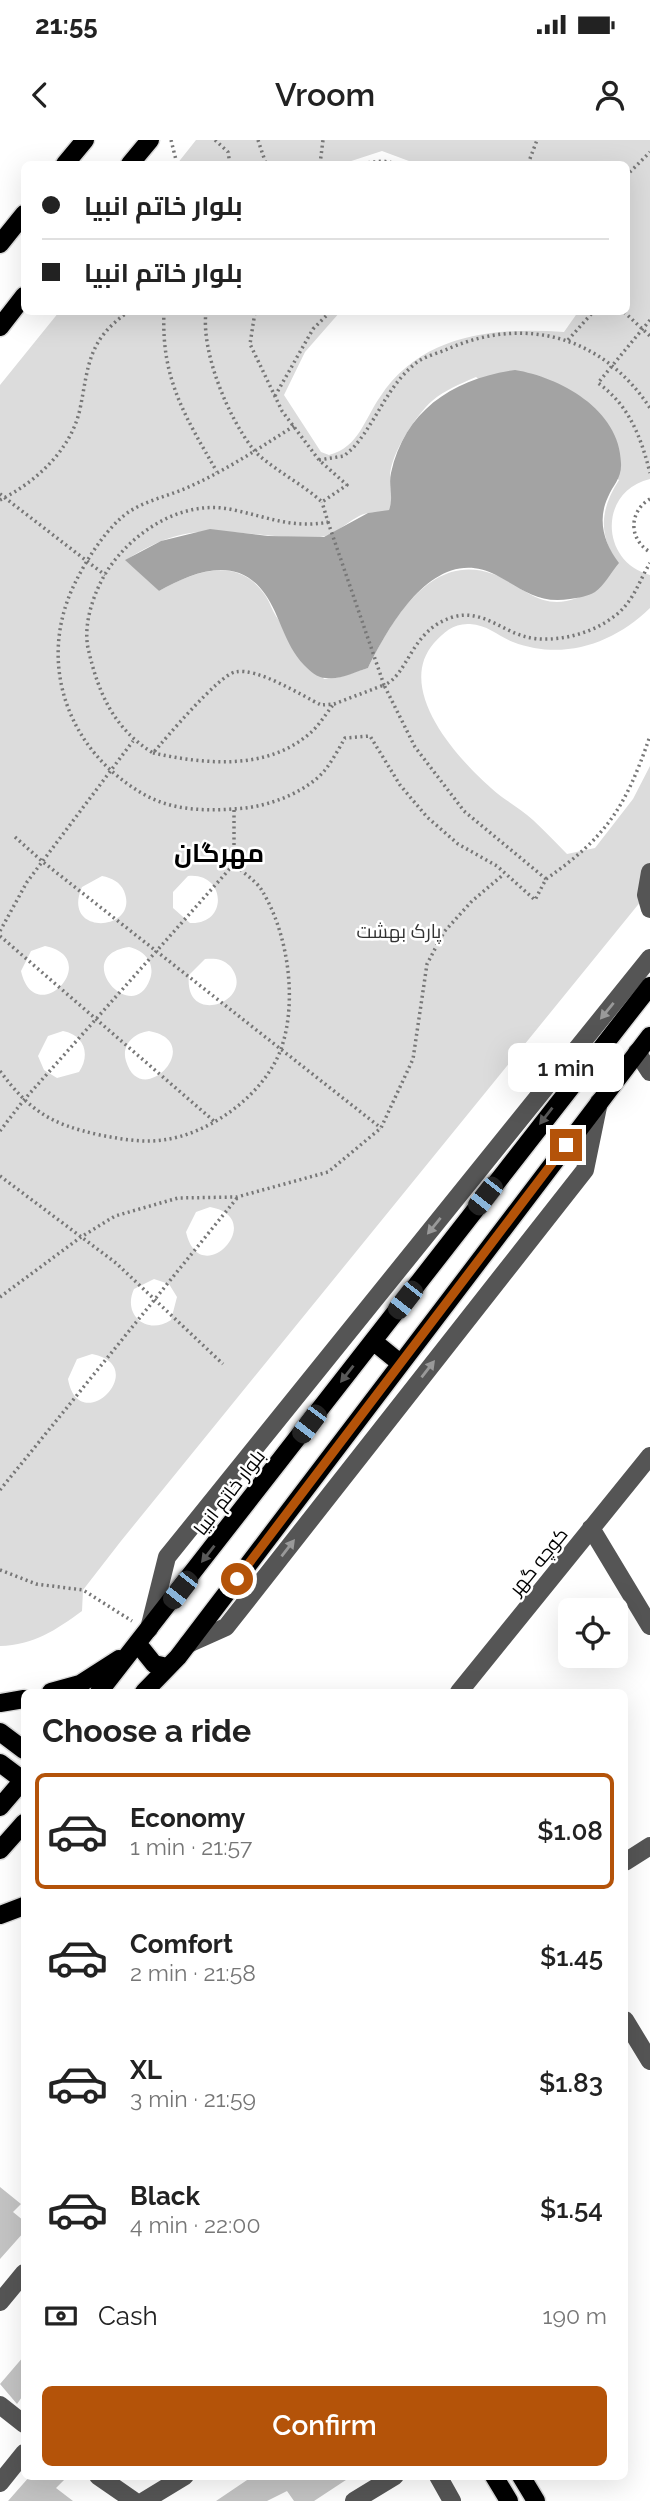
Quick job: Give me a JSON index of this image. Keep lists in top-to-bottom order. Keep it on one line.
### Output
{"streets":{"main road":["بلوار خاتم انبیا"],"street":["کوچه گهر"]},"districts":["مهرگان"],"parks":["پارک بهشت"],"page":{"status":"21:55","header":"Vroom","banner":["بلوار خاتم انبیا","بلوار خاتم انبیا"],"bubble":"1 min","heading":"Choose a ride","list":[{"name":"Economy","note":"1 min · 21:57","value":"$1.08"},{"name":"Comfort","note":"2 min · 21:58","value":"$1.45"},{"name":"XL","note":"3 min · 21:59","value":"$1.83"},{"name":"Black","note":"4 min · 22:00","value":"$1.54"}],"pay":["Cash","190 m"],"buttons":"Confirm"}}
